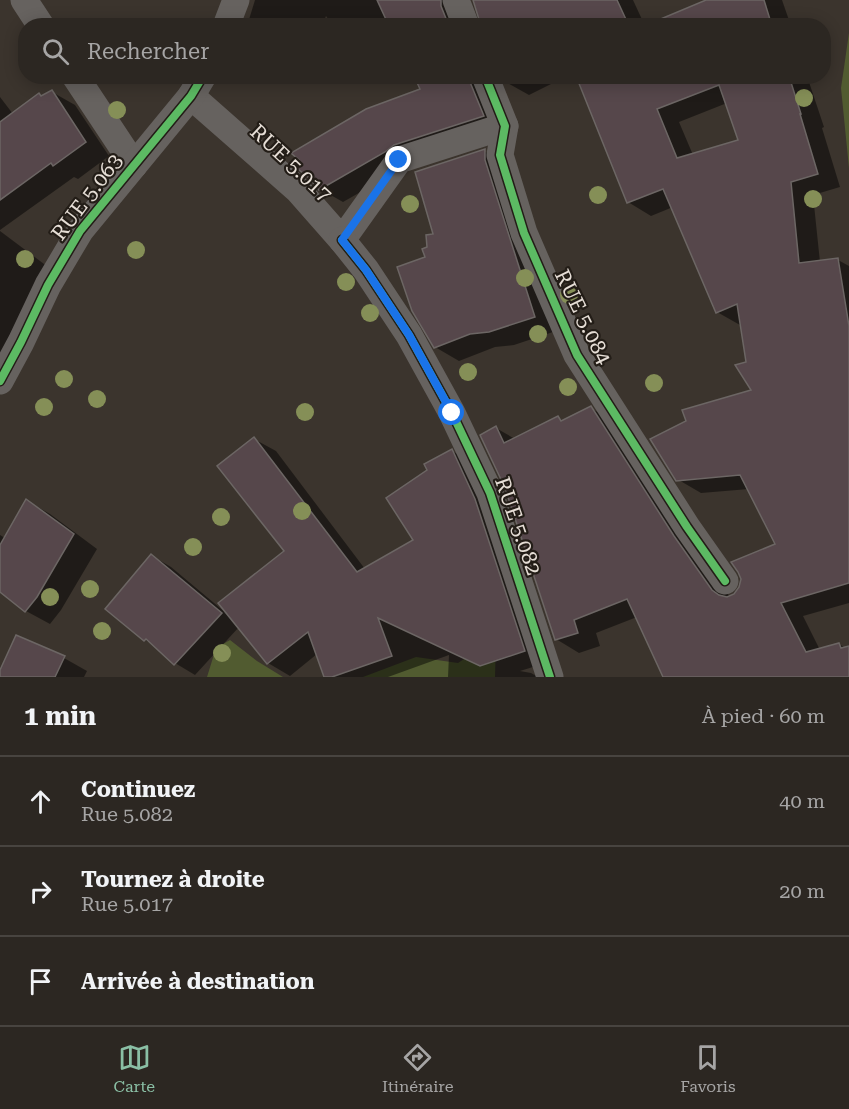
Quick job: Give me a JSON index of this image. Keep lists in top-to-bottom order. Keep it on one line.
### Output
{"streets":{"street":["RUE 5.017","RUE 5.063","RUE 5.084","RUE 5.082"]},"crossings":[["RUE 5.017","RUE 5.063"],["RUE 5.017","RUE 5.082"]],"page":{"search":"Rechercher","heading":["1 min","À pied · 60 m"],"list":[["Continuez","Rue 5.082","40 m"],["Tournez à droite","Rue 5.017","20 m"],"Arrivée à destination"],"nav":["Carte","Itinéraire","Favoris"]}}
